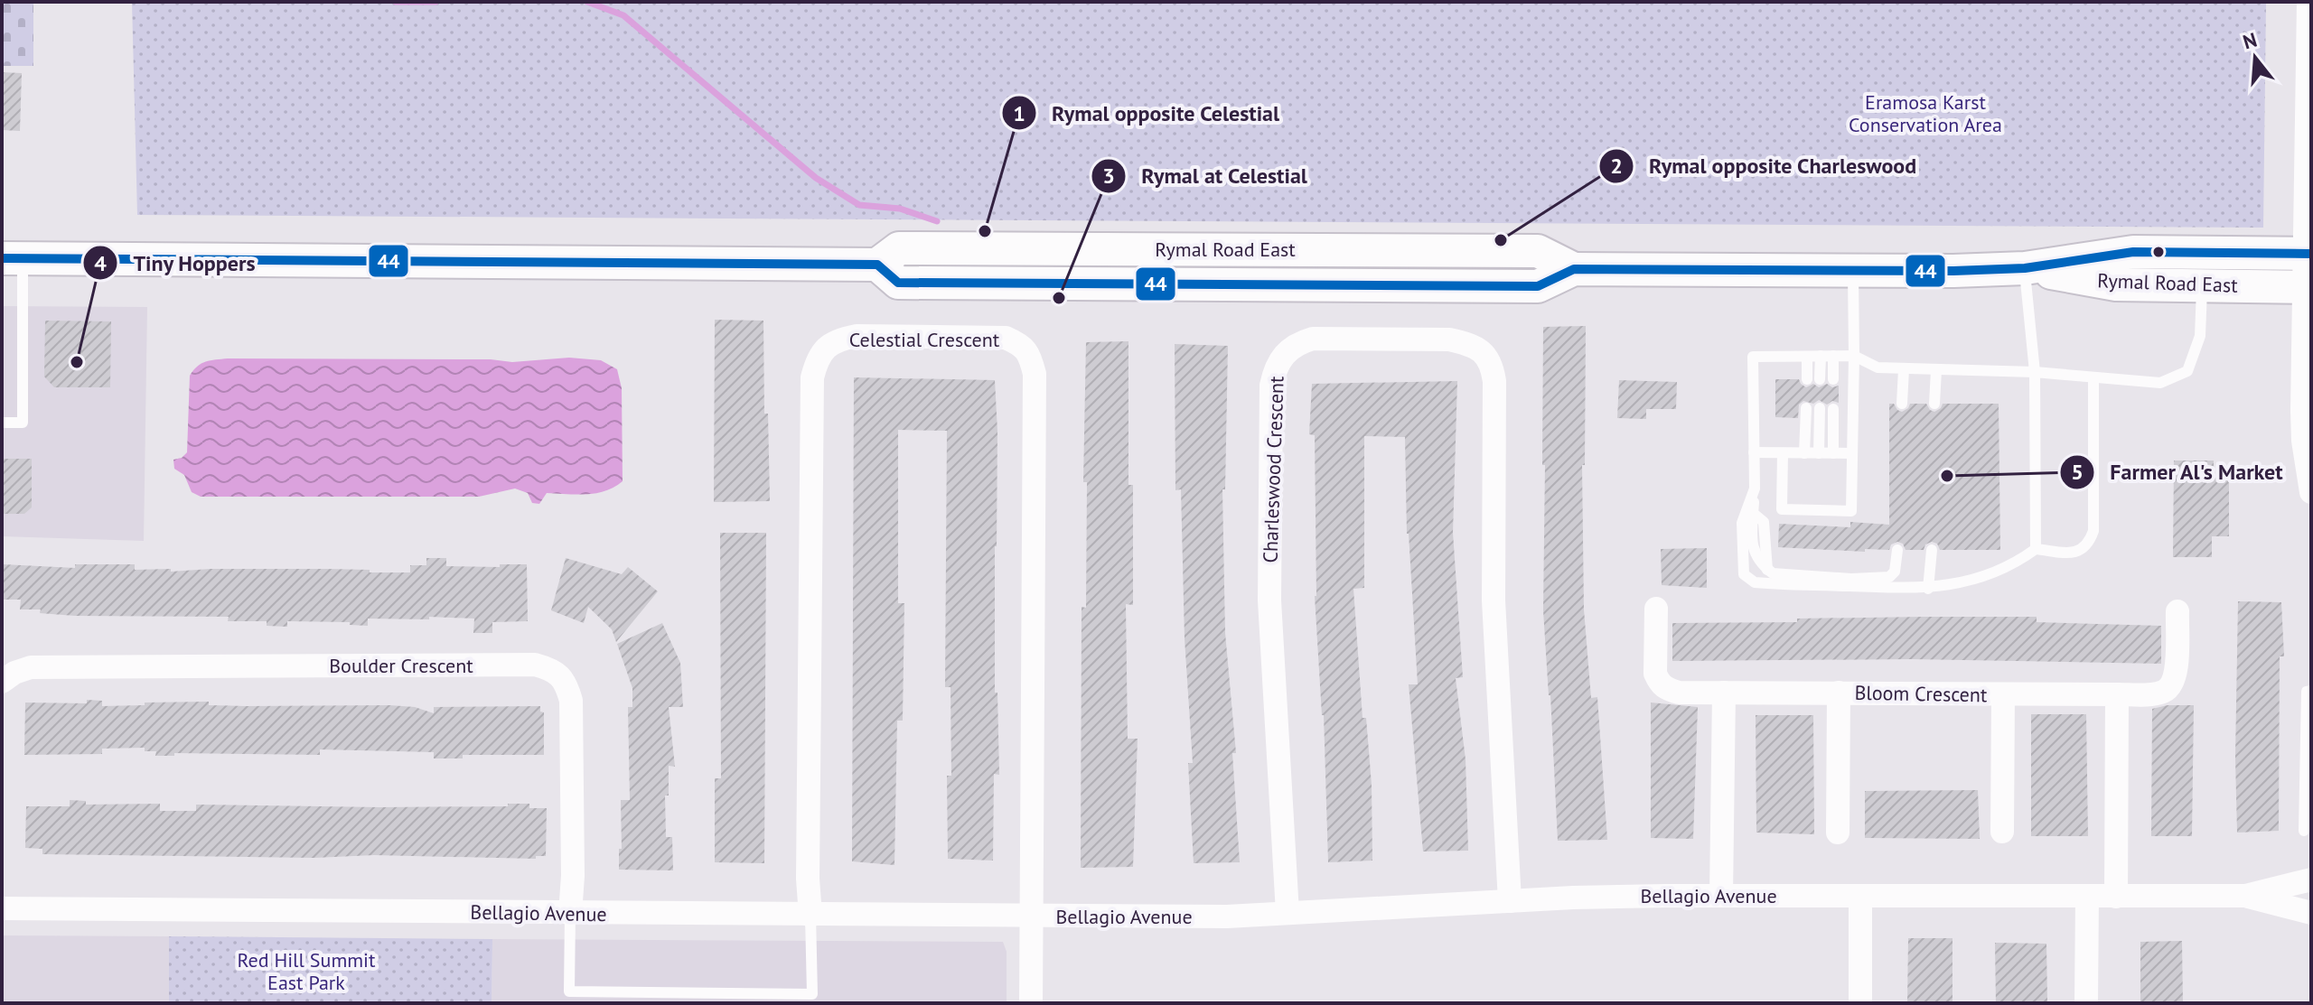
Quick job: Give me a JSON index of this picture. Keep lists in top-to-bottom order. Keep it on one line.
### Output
{"streets":{"main road":["Rymal Road East"],"street":["Celestial Crescent","Charleswood Crescent","Boulder Crescent","Bloom Crescent","Bellagio Avenue"]},"crossings":[["Celestial Crescent","Bellagio Avenue"],["Charleswood Crescent","Bellagio Avenue"],["Boulder Crescent","Bellagio Avenue"]],"parks":["Eramosa Karst Conservation Area","Red Hill Summit East Park"],"places":["Rymal opposite Celestial","Rymal opposite Charleswood","Rymal at Celestial","Tiny Hoppers","Farmer Al's Market"],"lines":["transit line 44"],"north":"top"}
